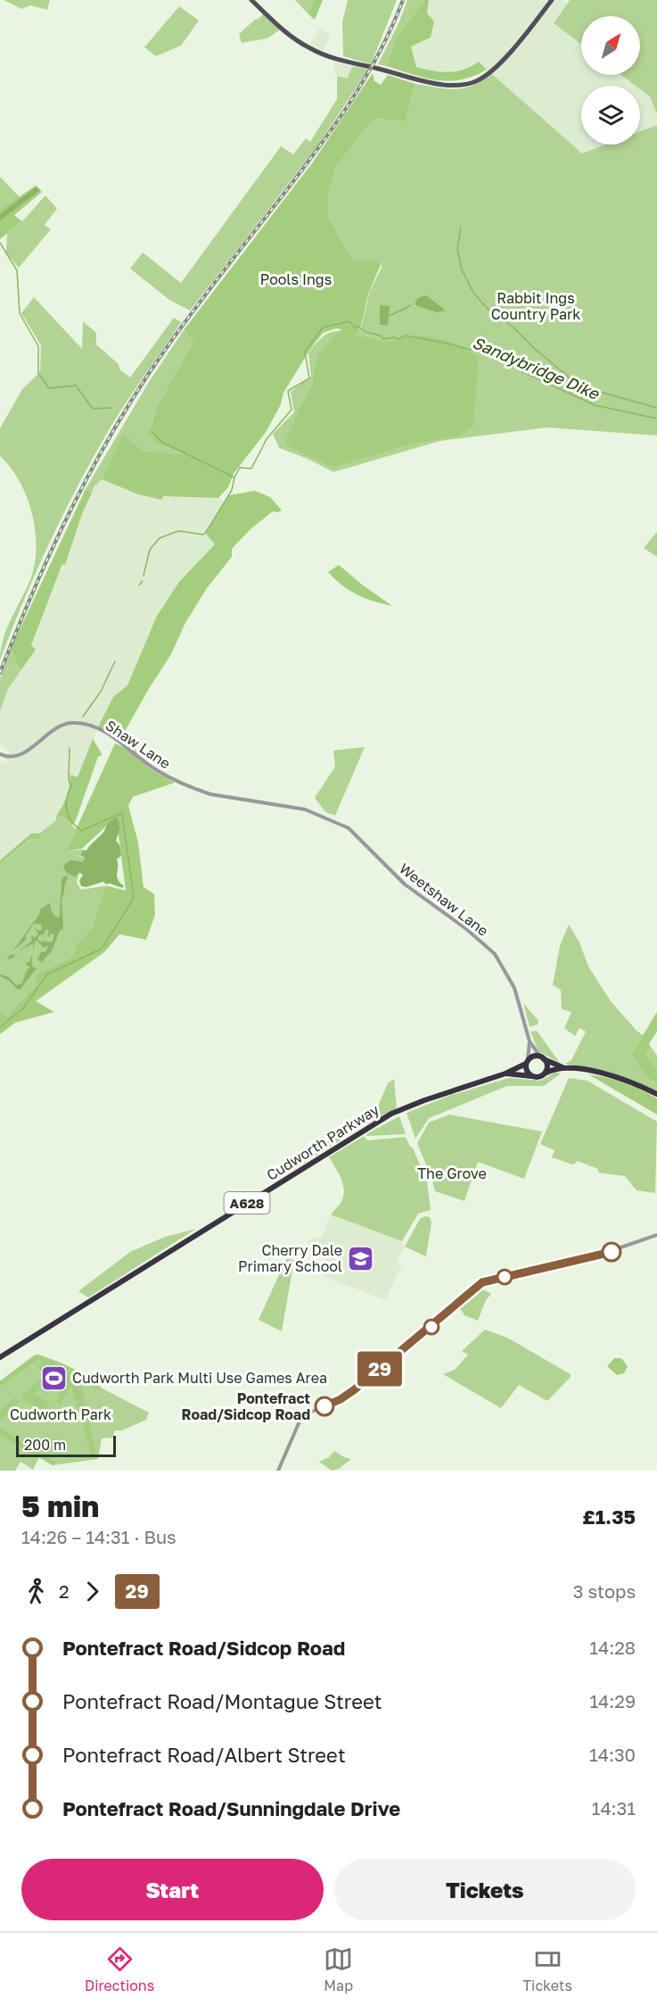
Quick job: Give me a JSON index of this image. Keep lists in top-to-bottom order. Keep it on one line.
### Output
{"streets":{"highway":["Cudworth Parkway","A628"],"street":["Shaw Lane","Weetshaw Lane"]},"crossings":[["Shaw Lane","Weetshaw Lane"],["Weetshaw Lane","Cudworth Parkway"]],"water":["Sandybridge Dike"],"parks":["Pools Ings","Rabbit Ings Country Park","The Grove","Cudworth Park"],"places":{"school or university":["Cherry Dale Primary School"],"sports":["Cudworth Park Multi Use Games Area"],"other":["Pontefract Road/Sidcop Road"]},"lines":["bus line 29"],"scale_bar":"200 m","north":"top right","page":{"on_map":"29","scale":"200 m","heading":["5 min","14:26 – 14:31 · Bus","£1.35"],"legs":["2","29","3 stops"],"list":[{"name":"Pontefract Road/Sidcop Road","value":"14:28"},{"name":"Pontefract Road/Montague Street","value":"14:29"},{"name":"Pontefract Road/Albert Street","value":"14:30"},{"name":"Pontefract Road/Sunningdale Drive","value":"14:31"}],"buttons":["Start","Tickets"],"tabs":["Directions","Map","Tickets"]}}
